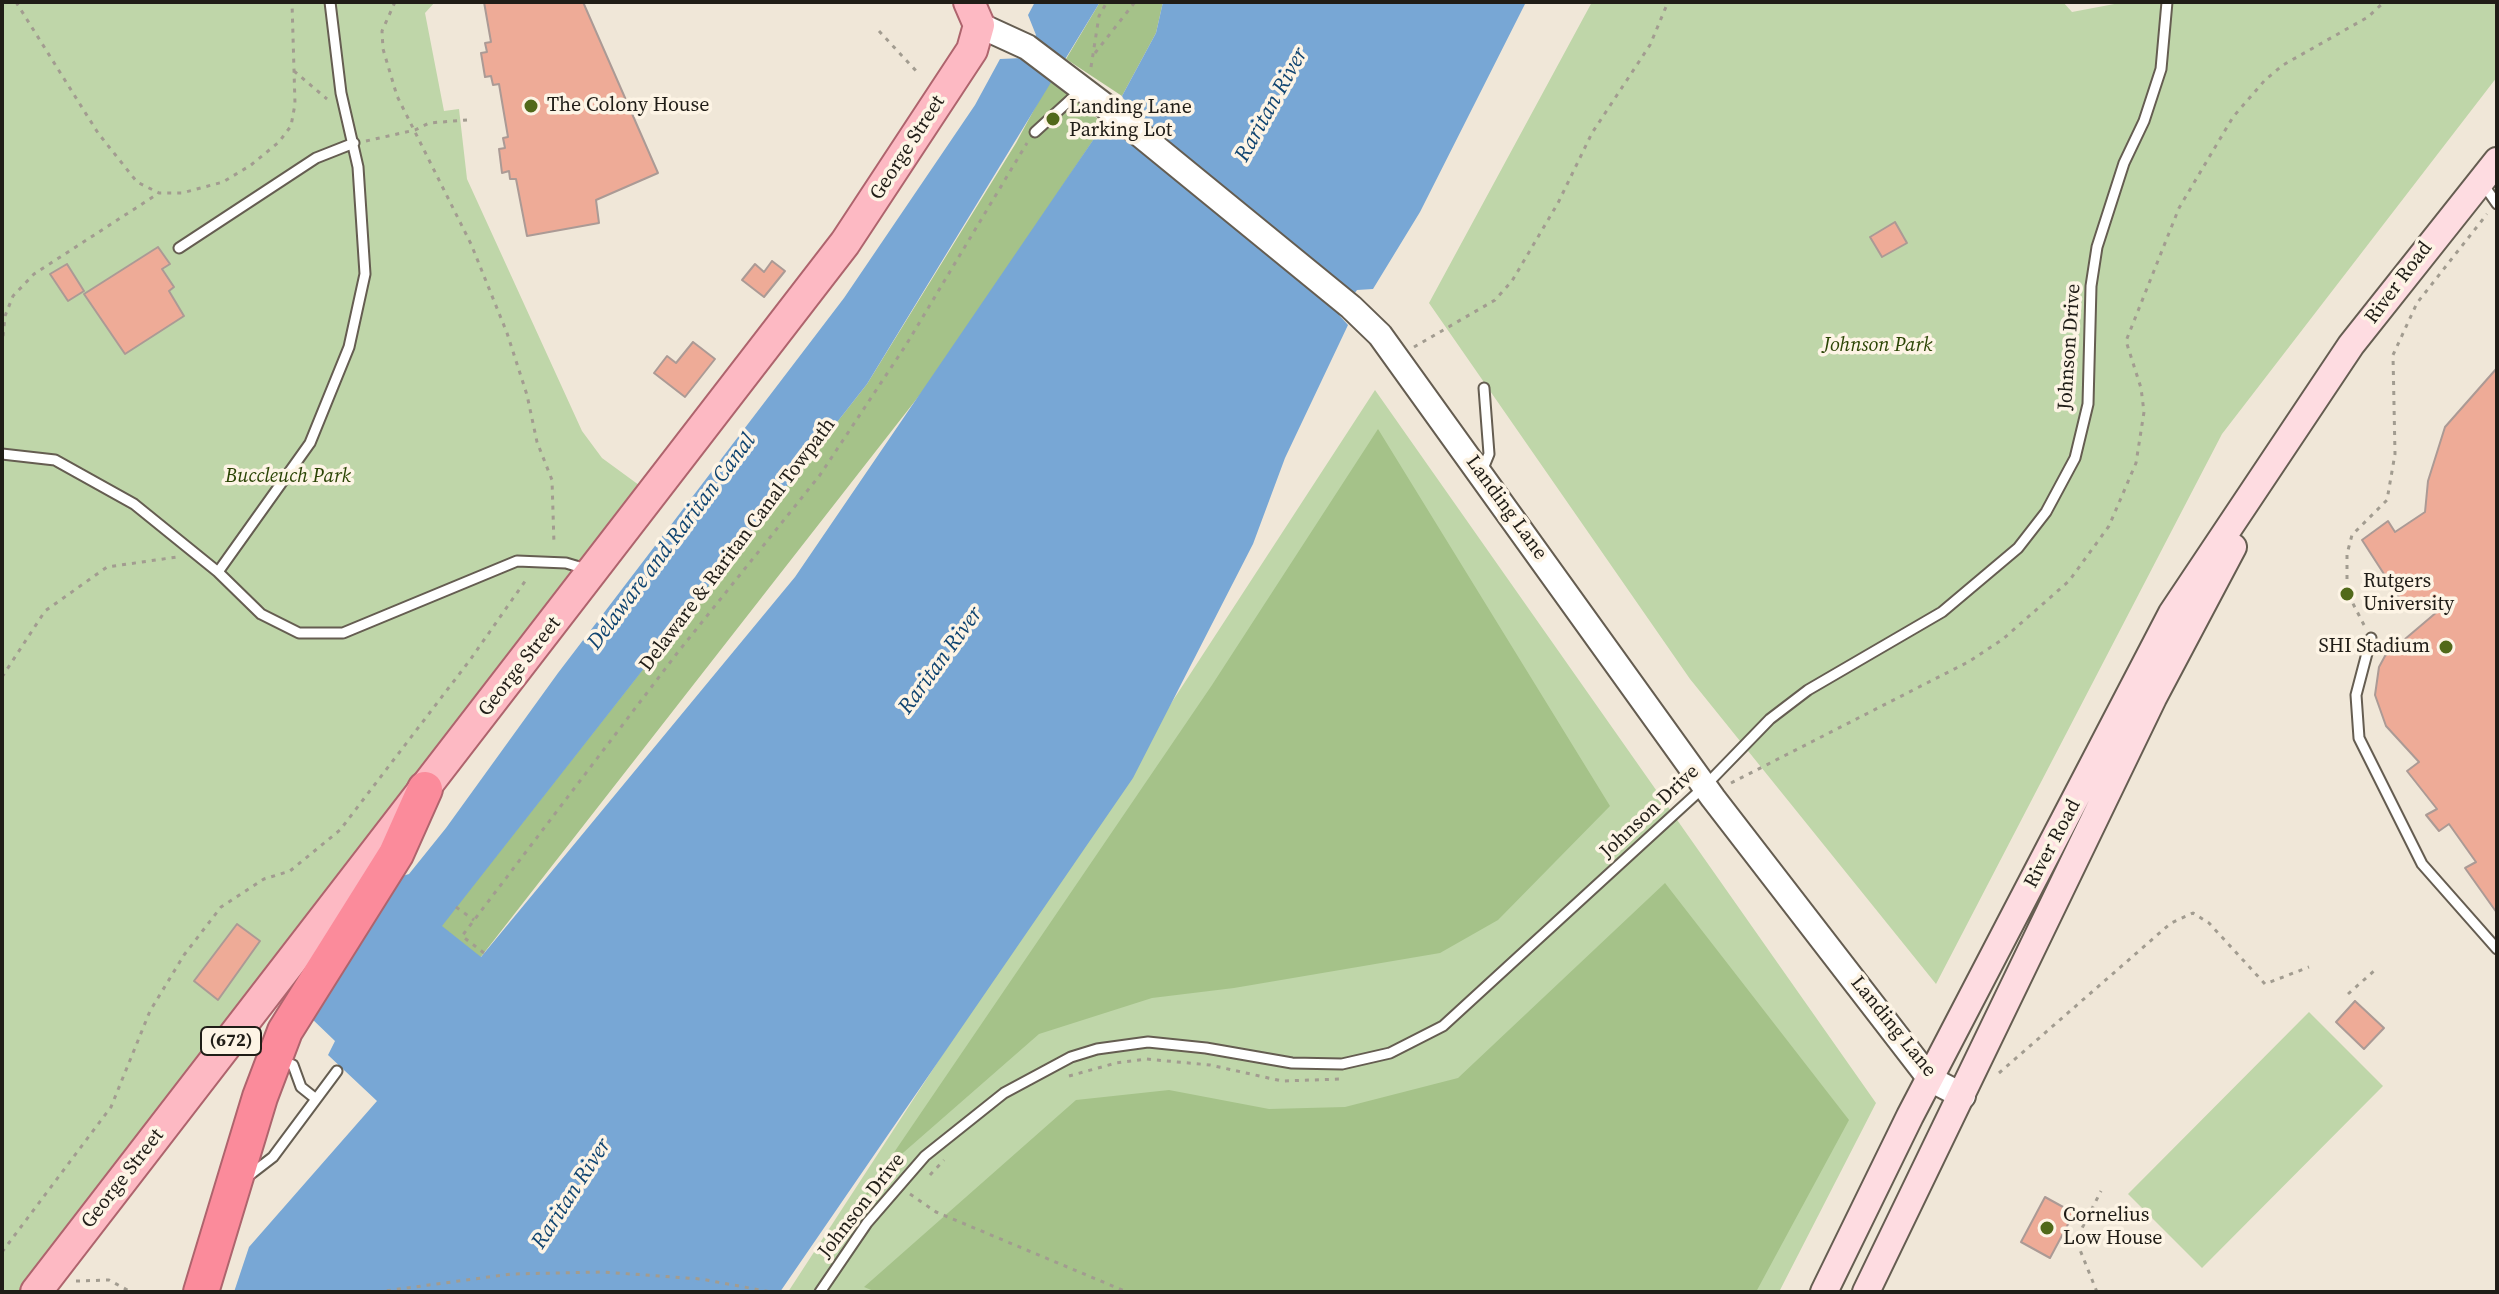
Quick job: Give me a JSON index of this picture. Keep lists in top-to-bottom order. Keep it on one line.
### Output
{"streets":{"main road":["George Street","River Road","(672)"],"street":["Landing Lane"],"lane":["Johnson Drive"],"path":["Delaware & Raritan Canal Towpath"]},"crossings":[["George Street","Landing Lane"],["River Road","Landing Lane"],["Johnson Drive","Landing Lane"]],"water":["Raritan River","Delaware and Raritan Canal"],"parks":["Johnson Park","Buccleuch Park"],"places":["The Colony House","Landing Lane Parking Lot","Rutgers University","SHI Stadium","Cornelius Low House"]}
